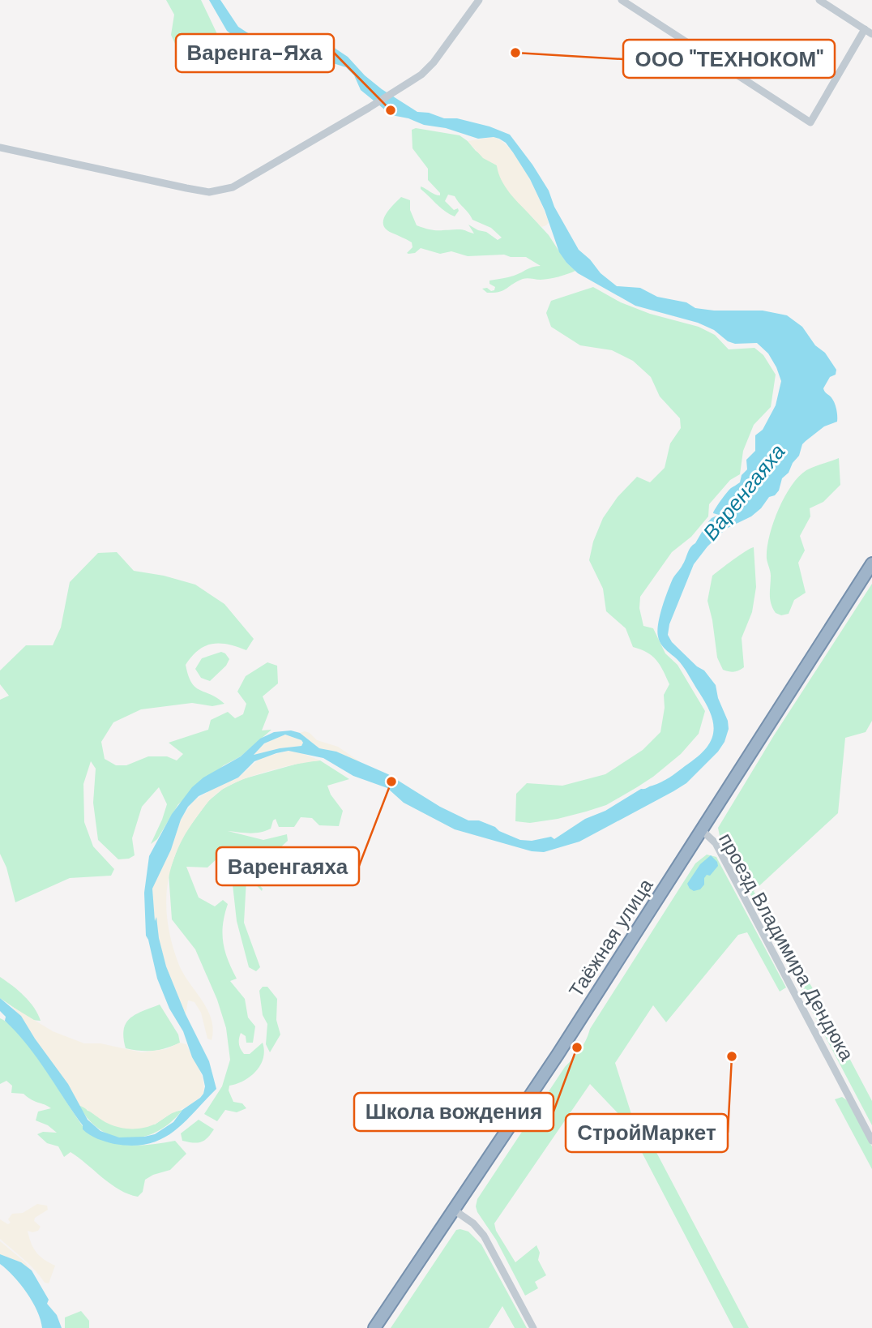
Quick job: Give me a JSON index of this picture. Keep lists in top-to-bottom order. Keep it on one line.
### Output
{"streets":{"highway":["Таёжная улица"],"street":["проезд Владимира Дендюка"]},"crossings":[["Таёжная улица","проезд Владимира Дендюка"]],"water":["Варенгаяха"],"places":["ООО \"ТЕХНОКОМ\"","Варенга-Яха","Варенгаяха","Школа вождения","СтройМаркет"]}
